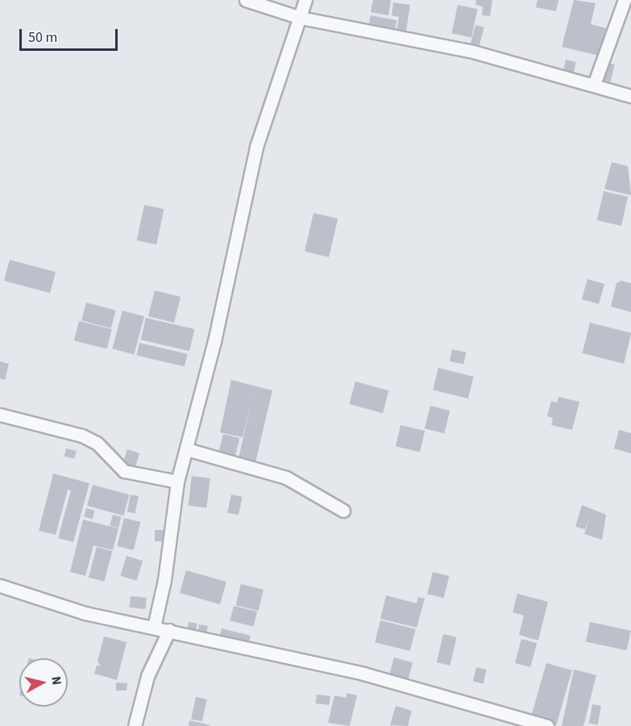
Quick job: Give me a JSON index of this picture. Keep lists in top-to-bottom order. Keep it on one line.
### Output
{"scale_bar":"50 m","north":"right"}
